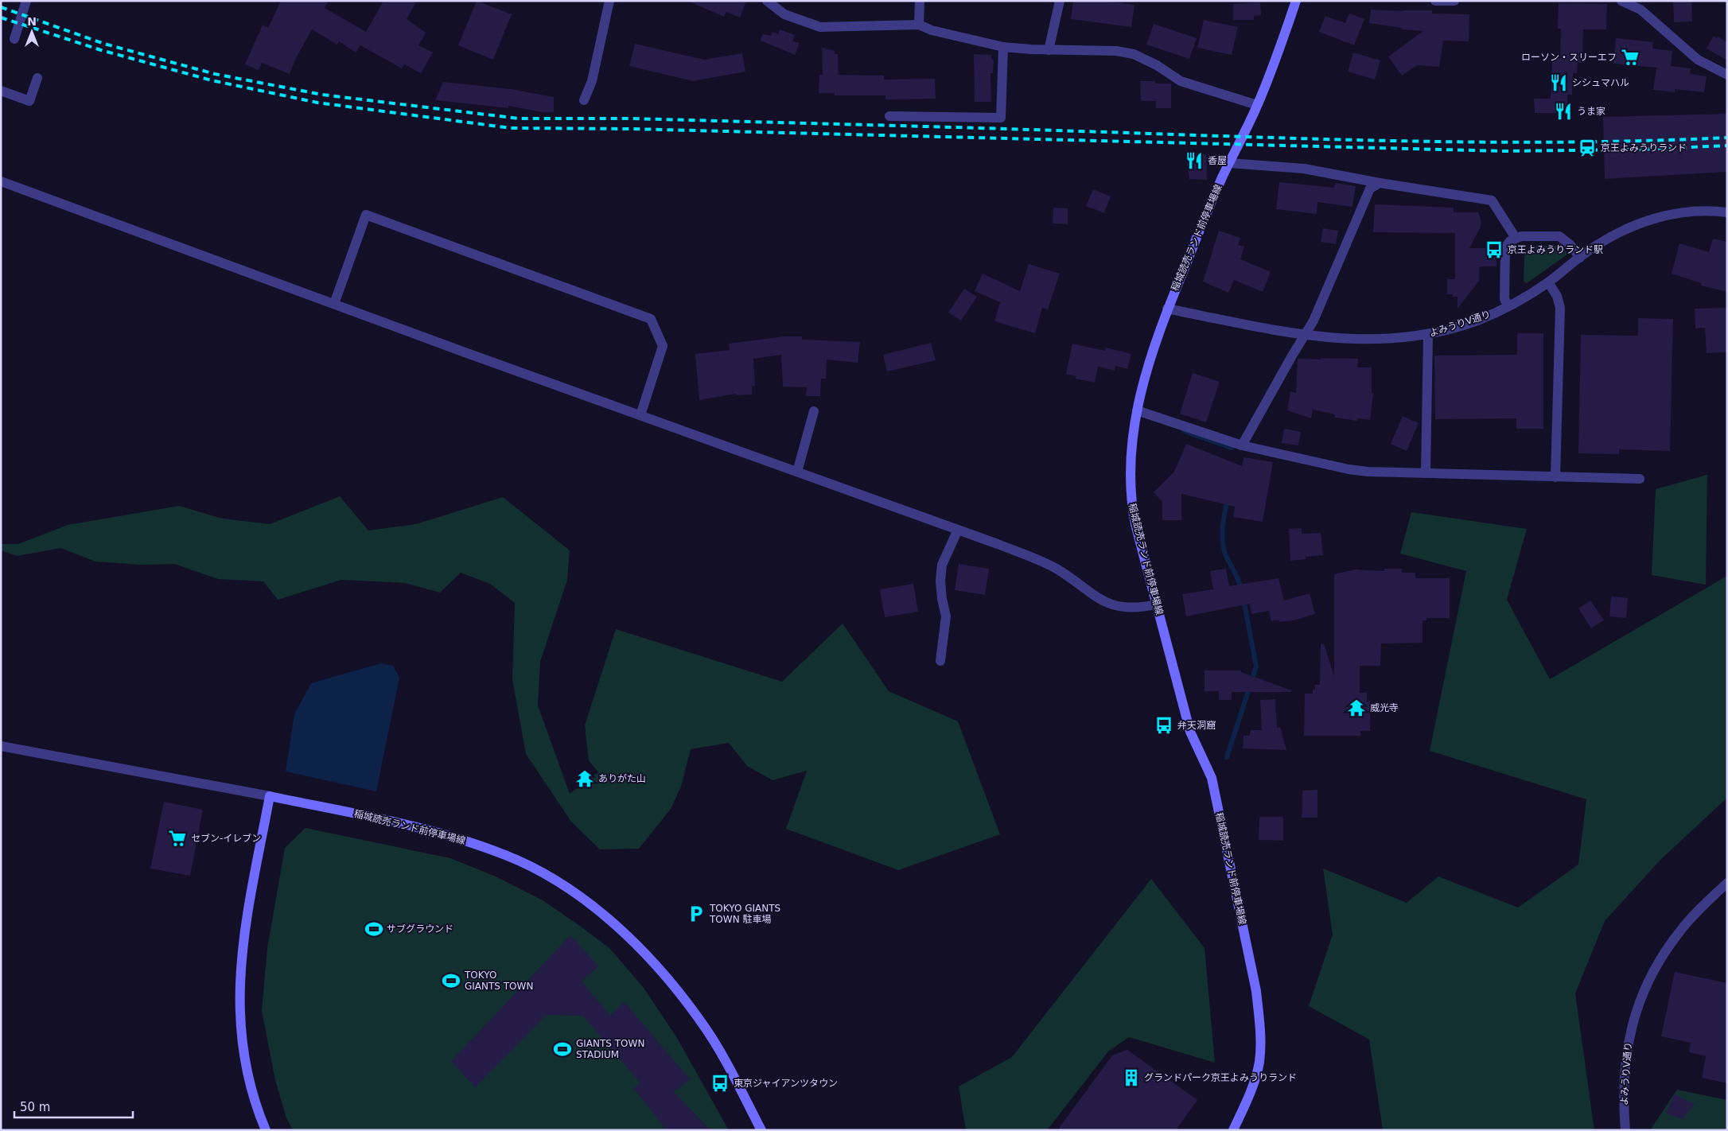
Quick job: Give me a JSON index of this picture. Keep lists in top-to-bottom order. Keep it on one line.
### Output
{"streets":{"main road":["稲城読売ランド前停車場線"],"street":["よみうりV通り"]},"crossings":[["稲城読売ランド前停車場線","よみうりV通り"]],"places":{"supermarket":["ローソン・スリーエフ","セブン-イレブン"],"restaurant":["シシュマハル","うま家","香屋"],"station":["京王よみうりランド"],"bus stop":["京王よみうりランド駅","弁天洞窟","東京ジャイアンツタウン"],"temple":["威光寺","ありがた山"],"parking":["TOKYO GIANTS TOWN 駐車場"],"sports":["サブグラウンド","TOKYO GIANTS TOWN","GIANTS TOWN STADIUM"],"building":["グランドパーク京王よみうりランド"]},"scale_bar":"50 m","north":"top"}
